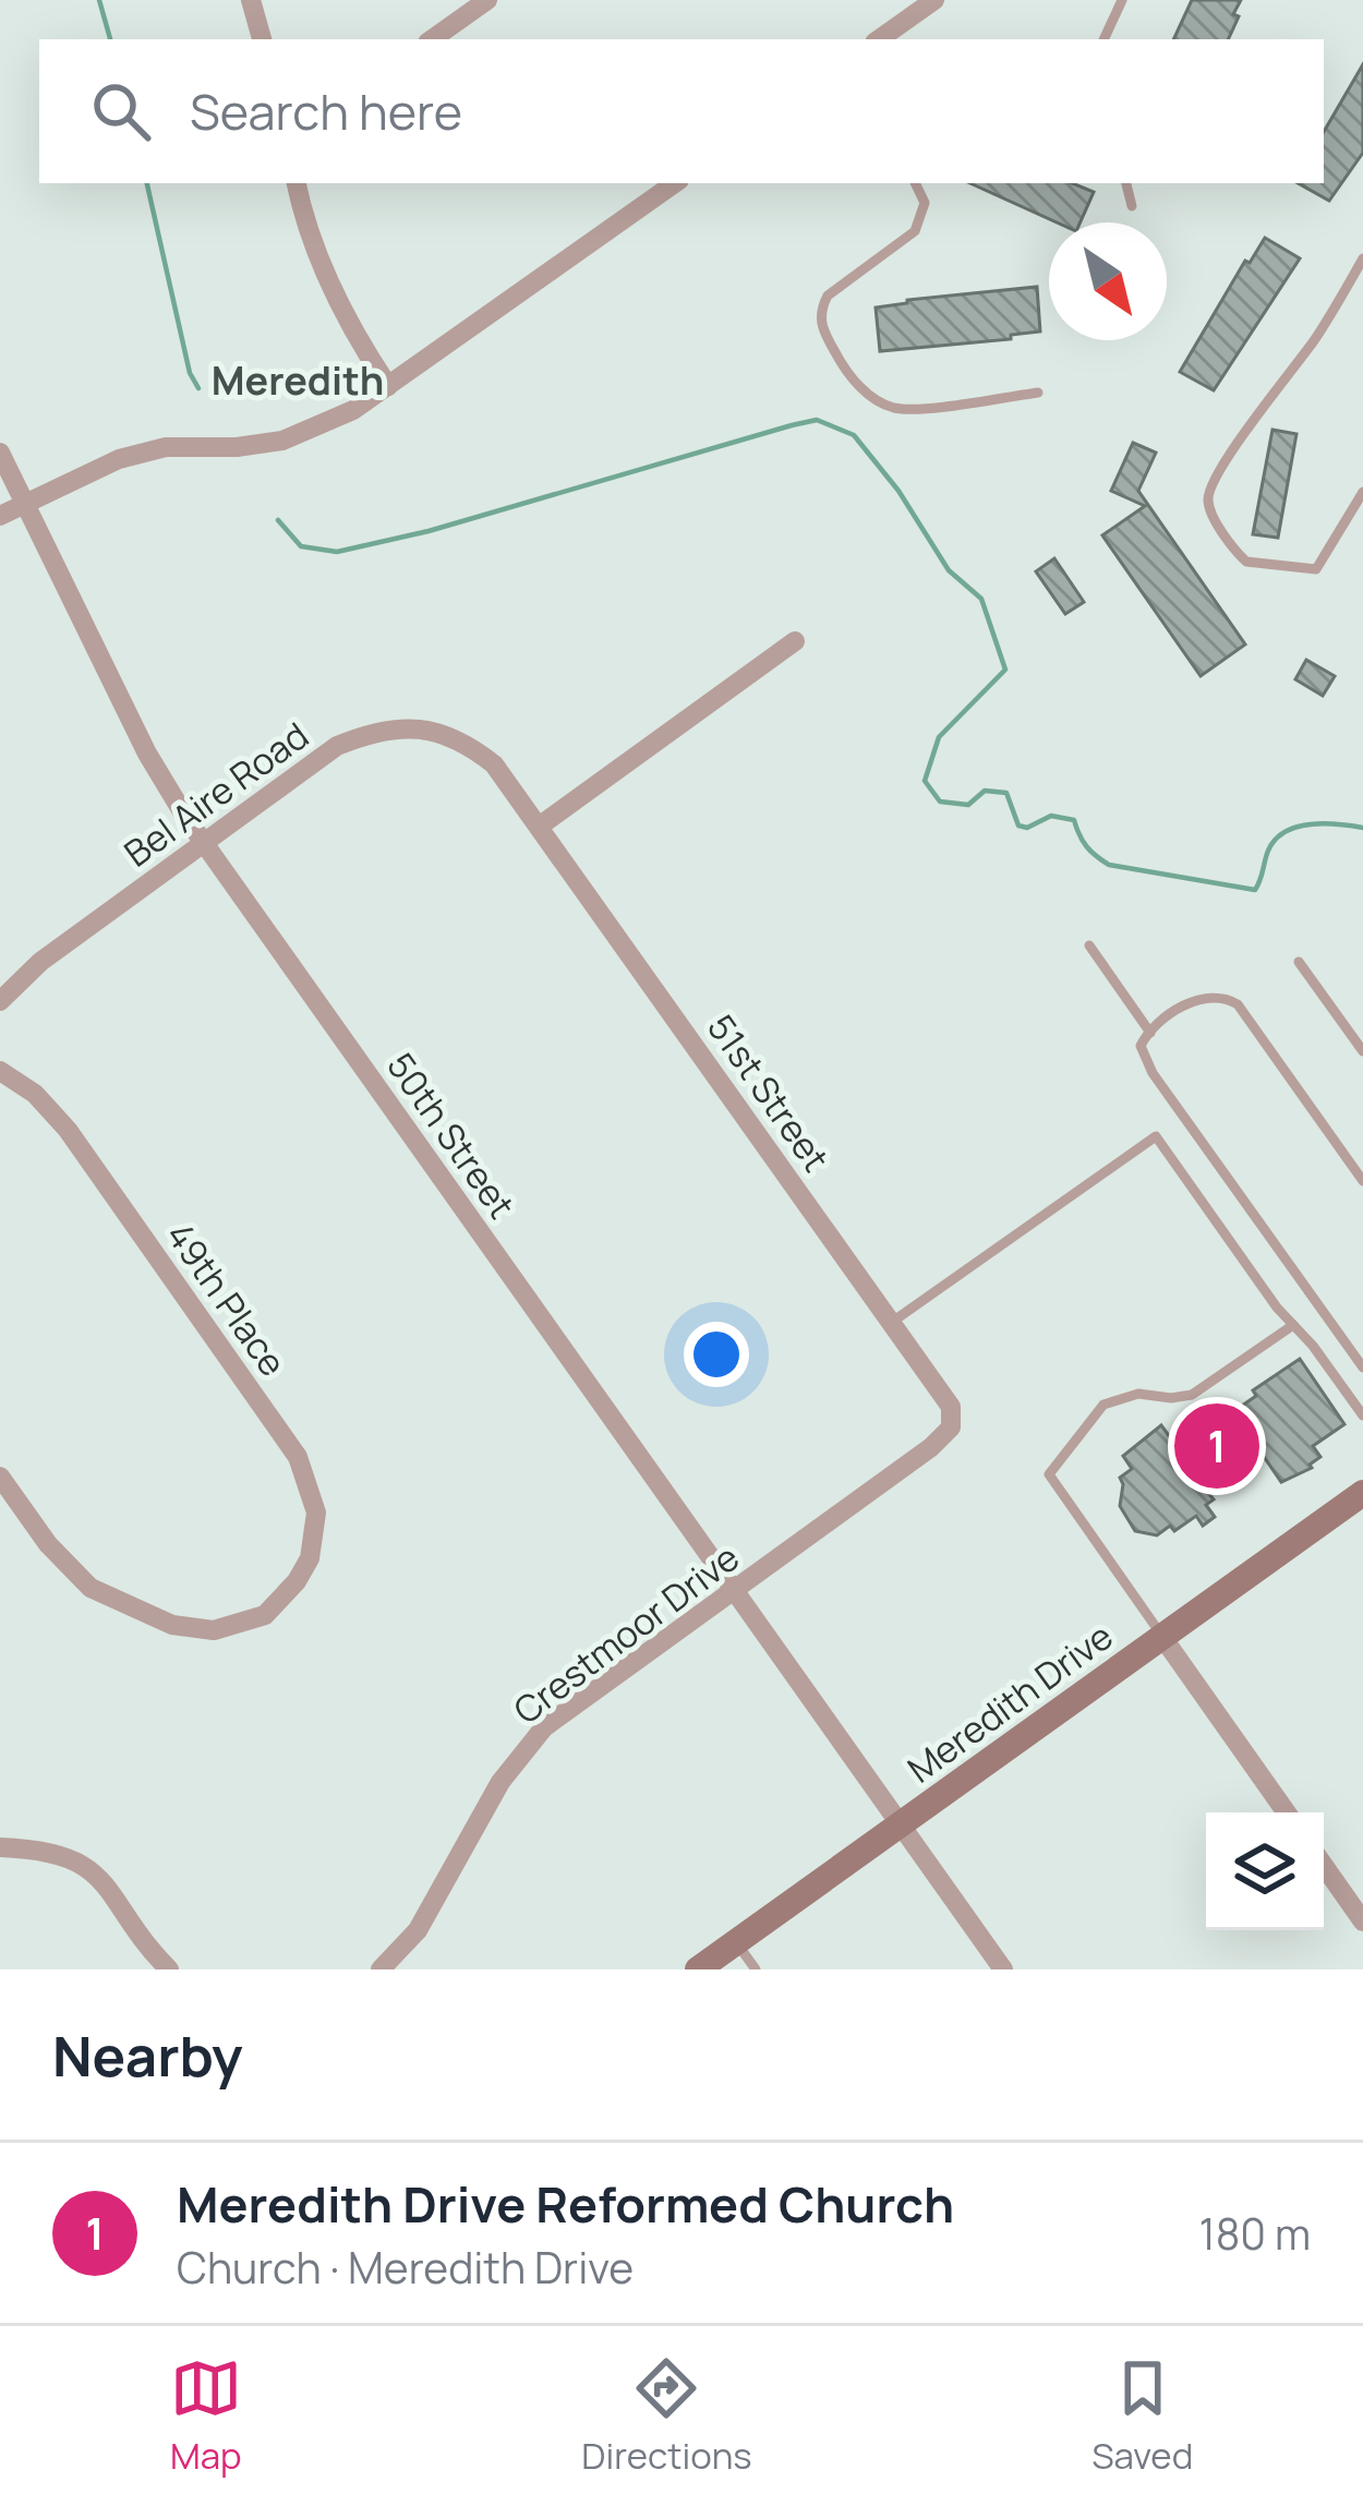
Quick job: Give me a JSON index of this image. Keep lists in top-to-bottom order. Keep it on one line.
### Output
{"streets":{"main road":["Meredith Drive"],"street":["Bel Aire Road","51st Street","50th Street","49th Place","Crestmoor Drive"]},"crossings":[["Bel Aire Road","51st Street"],["Bel Aire Road","50th Street"],["51st Street","Crestmoor Drive"],["50th Street","Crestmoor Drive"],["50th Street","Meredith Drive"]],"districts":["Meredith"],"north":"bottom right","page":{"search":"Search here","pins":"1","heading":"Nearby","list":[{"mark":"1","name":"Meredith Drive Reformed Church","note":"Church · Meredith Drive","value":"180 m"}],"nav":["Map","Directions","Saved"]}}
